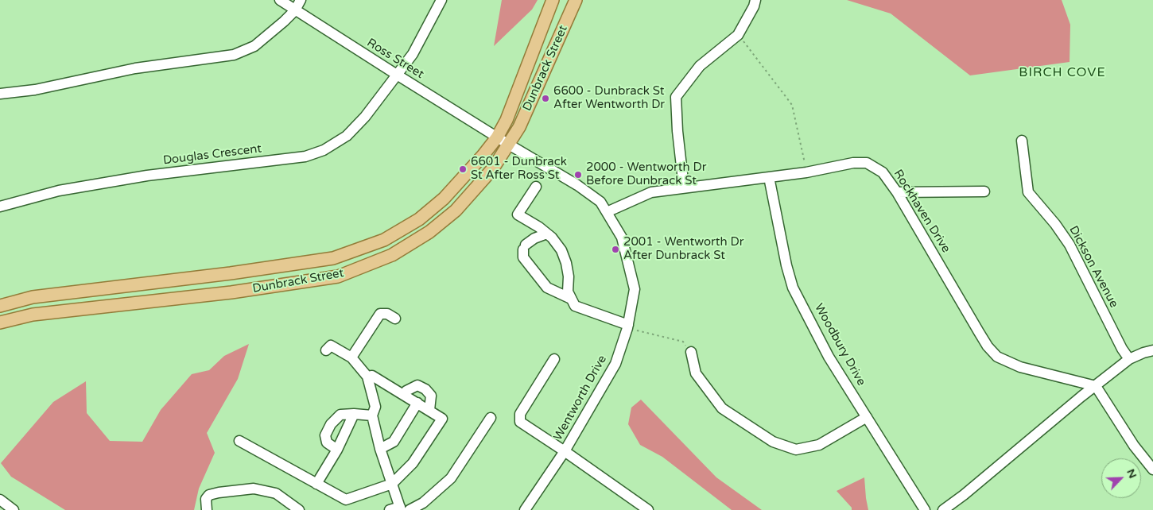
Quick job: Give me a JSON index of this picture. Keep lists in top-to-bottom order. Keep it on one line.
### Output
{"streets":{"main road":["Dunbrack Street"],"street":["Ross Street","Douglas Crescent","Rockhaven Drive","Dickson Avenue","Woodbury Drive","Wentworth Drive"]},"crossings":[["Ross Street","Dunbrack Street"],["Ross Street","Douglas Crescent"],["Ross Street","Wentworth Drive"],["Dunbrack Street","Wentworth Drive"],["Rockhaven Drive","Woodbury Drive"],["Rockhaven Drive","Wentworth Drive"]],"districts":["BIRCH COVE"],"places":["6600 - Dunbrack St After Wentworth Dr","6601 - Dunbrack St After Ross St","2000 - Wentworth Dr Before Dunbrack St","2001 - Wentworth Dr After Dunbrack St"],"north":"top right"}
